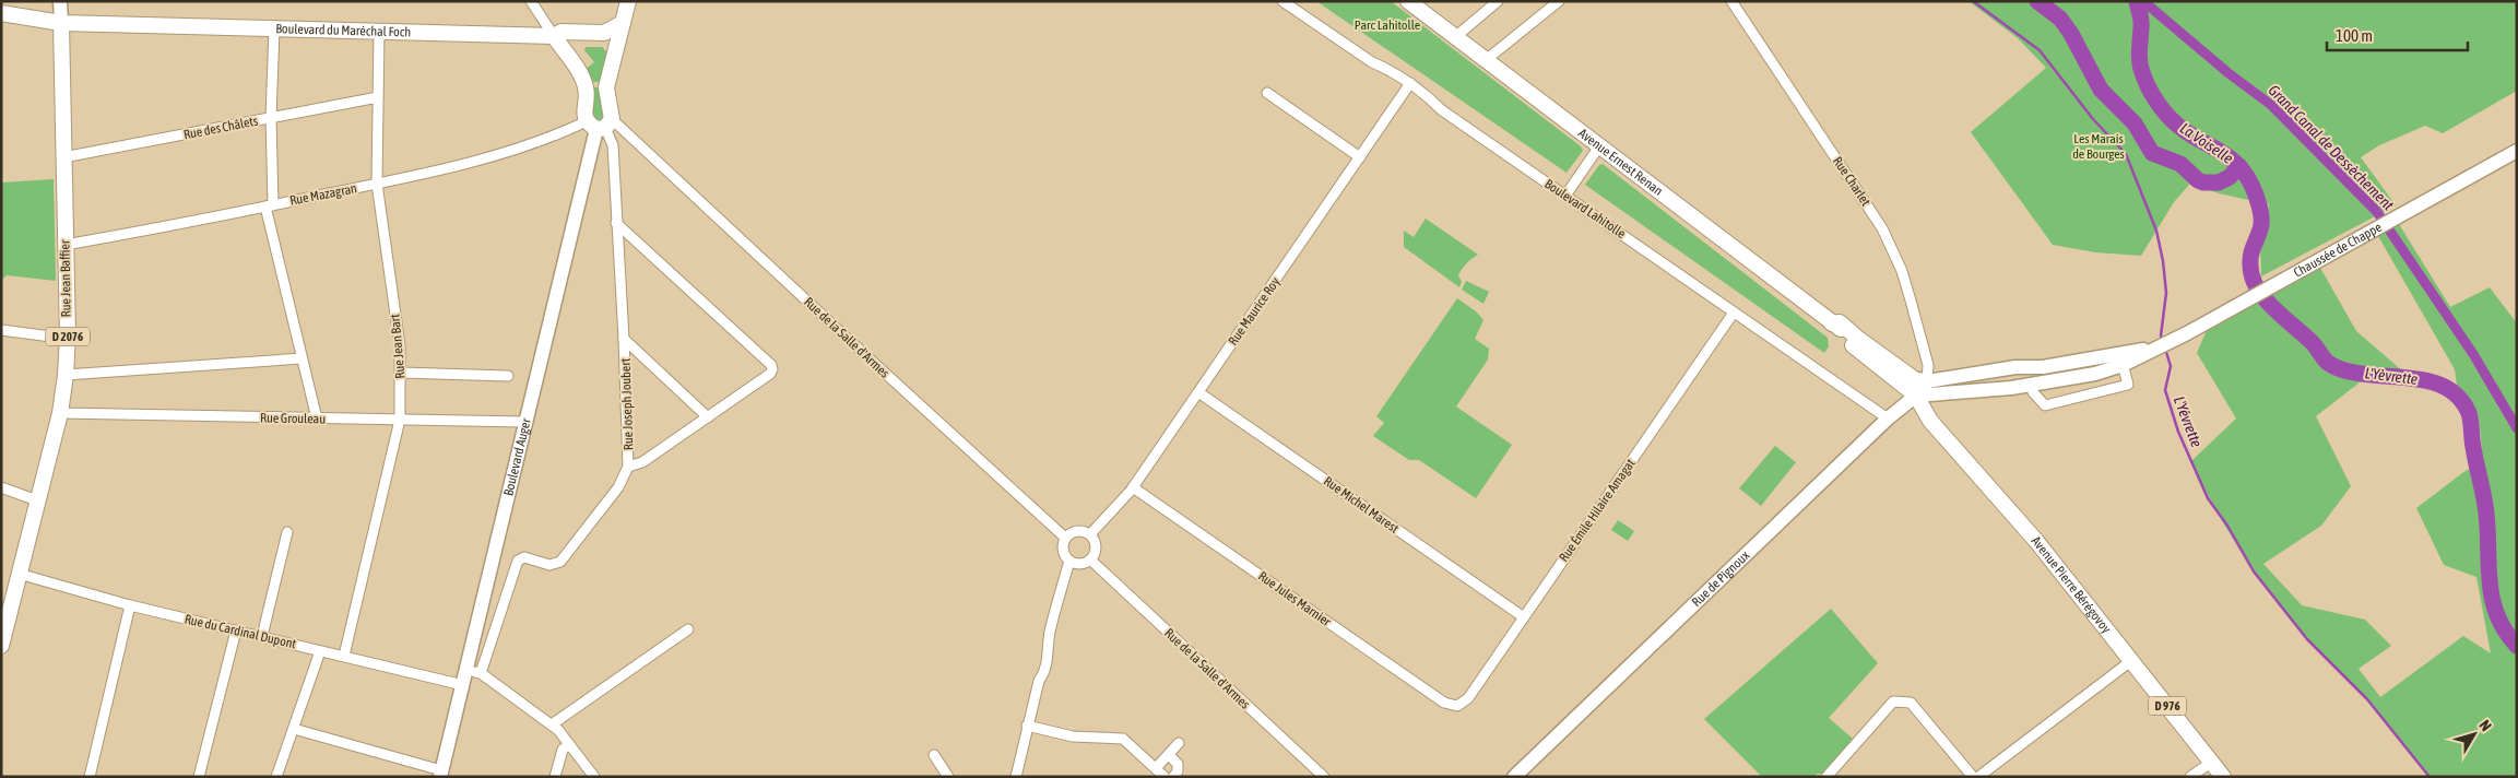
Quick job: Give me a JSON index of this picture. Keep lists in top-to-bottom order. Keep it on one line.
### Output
{"streets":{"main road":["Boulevard du Maréchal Foch","Avenue Ernest Renan","Chaussée de Chappe","Rue Jean Baffier","D 2076","Boulevard Auger","Rue de Pignoux","Avenue Pierre Bérégovoy","D 976"],"street":["Rue des Châlets","Rue Charlet","Rue Mazagran","Boulevard Lahitolle","Rue Maurice Roy","Rue de la Salle d'Armes","Rue Jean Bart","Rue Joseph Joubert","Rue Grouleau","Rue Michel Marest","Rue Émile Hilaire Amagat","Rue Jules Marnier","Rue du Cardinal Dupont"]},"crossings":[["Boulevard du Maréchal Foch","Rue Jean Baffier"],["Boulevard du Maréchal Foch","Rue Jean Bart"],["Rue des Châlets","Rue Jean Baffier"],["Rue des Châlets","Rue Jean Bart"],["Avenue Ernest Renan","Rue Charlet"],["Avenue Ernest Renan","Chaussée de Chappe"],["Avenue Ernest Renan","Rue de Pignoux"],["Avenue Ernest Renan","Avenue Pierre Bérégovoy"],["Rue Charlet","Chaussée de Chappe"],["Rue Mazagran","Rue Jean Baffier"],["Rue Mazagran","Rue de la Salle d'Armes"],["Rue Mazagran","Rue Jean Bart"],["Rue Mazagran","Rue Joseph Joubert"],["Rue Mazagran","Boulevard Auger"],["Boulevard Lahitolle","Rue Maurice Roy"],["Boulevard Lahitolle","Rue Émile Hilaire Amagat"],["Boulevard Lahitolle","Rue de Pignoux"],["Chaussée de Chappe","Rue de Pignoux"],["Chaussée de Chappe","Avenue Pierre Bérégovoy"],["Rue Jean Baffier","Rue Grouleau"],["Rue Jean Baffier","Rue du Cardinal Dupont"],["Rue Maurice Roy","Rue de la Salle d'Armes"],["Rue Maurice Roy","Rue Michel Marest"],["Rue Maurice Roy","Rue Jules Marnier"],["Rue de la Salle d'Armes","Rue Joseph Joubert"],["Rue de la Salle d'Armes","Boulevard Auger"],["Rue Jean Bart","Rue Grouleau"],["Rue Jean Bart","Rue du Cardinal Dupont"],["Rue Joseph Joubert","Boulevard Auger"],["Rue Grouleau","Boulevard Auger"],["Boulevard Auger","Rue du Cardinal Dupont"],["Rue Michel Marest","Rue Émile Hilaire Amagat"],["Rue Émile Hilaire Amagat","Rue Jules Marnier"],["Rue de Pignoux","Avenue Pierre Bérégovoy"]],"water":["La Voiselle","Grand Canal de Dessèchement","L'Yèvrette","L'Yévrette"],"parks":["Parc Lahitolle","Les Marais de Bourges"],"scale_bar":"100 m","north":"top right"}
